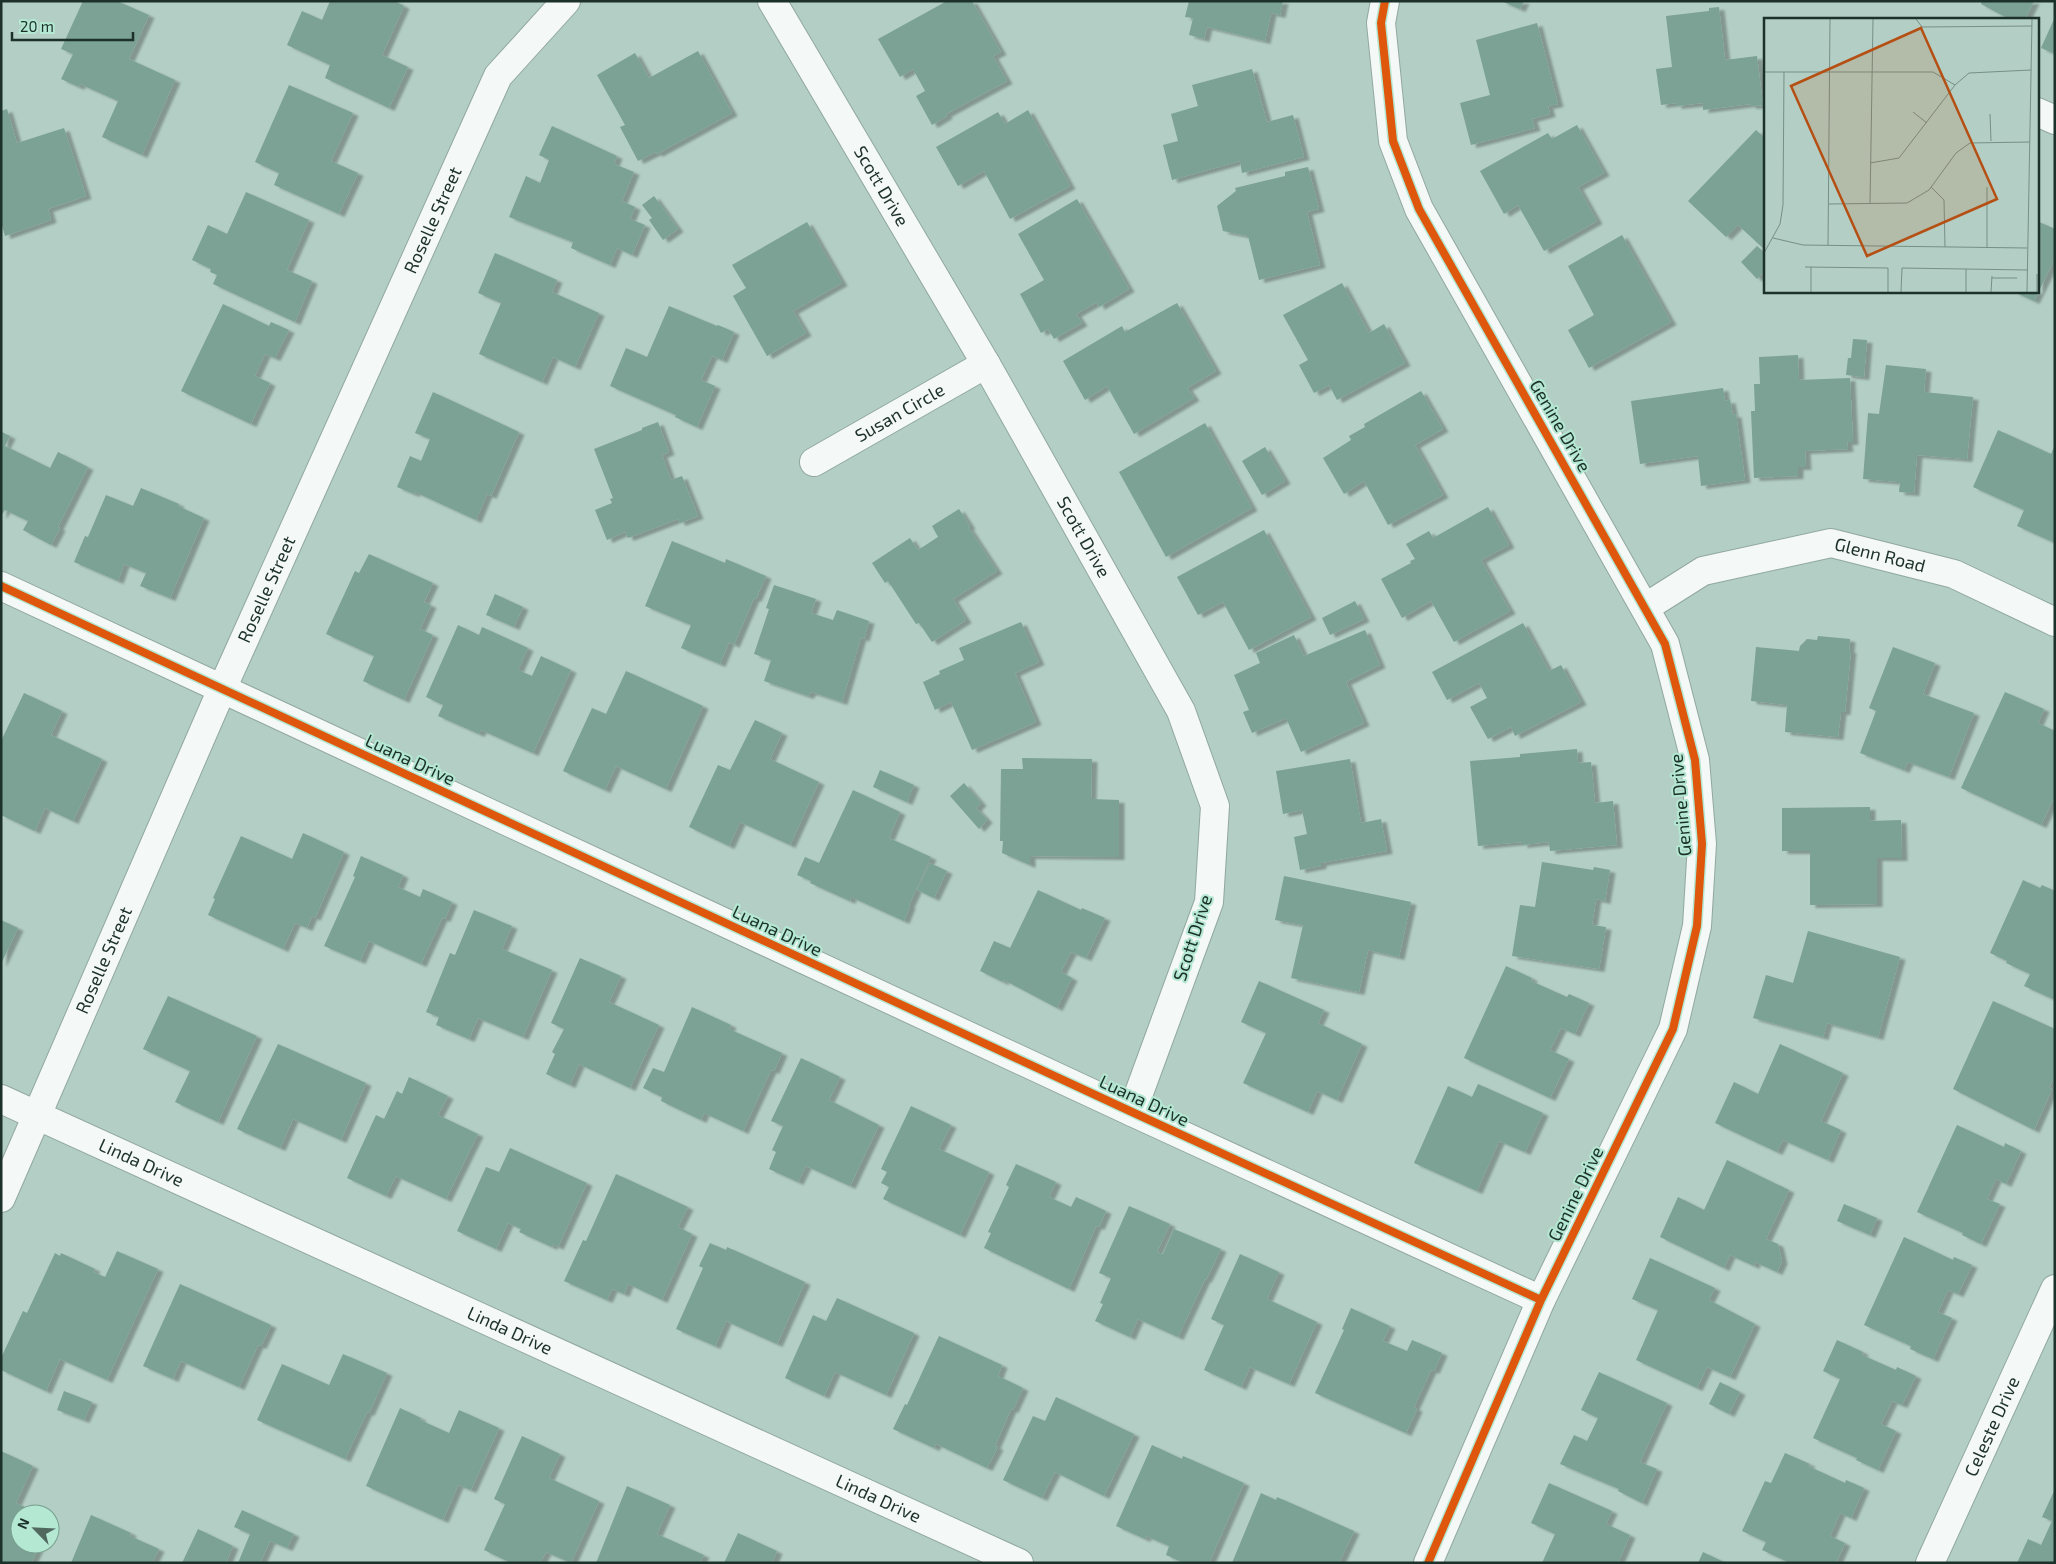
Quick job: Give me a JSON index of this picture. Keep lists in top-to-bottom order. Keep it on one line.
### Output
{"streets":{"street":["Scott Drive","Roselle Street","Susan Circle","Genine Drive","Glenn Road","Luana Drive","Linda Drive","Celeste Drive"]},"crossings":[["Scott Drive","Susan Circle"],["Scott Drive","Luana Drive"],["Roselle Street","Luana Drive"],["Roselle Street","Linda Drive"],["Genine Drive","Glenn Road"],["Genine Drive","Luana Drive"]],"scale_bar":"20 m","north":"top left"}
